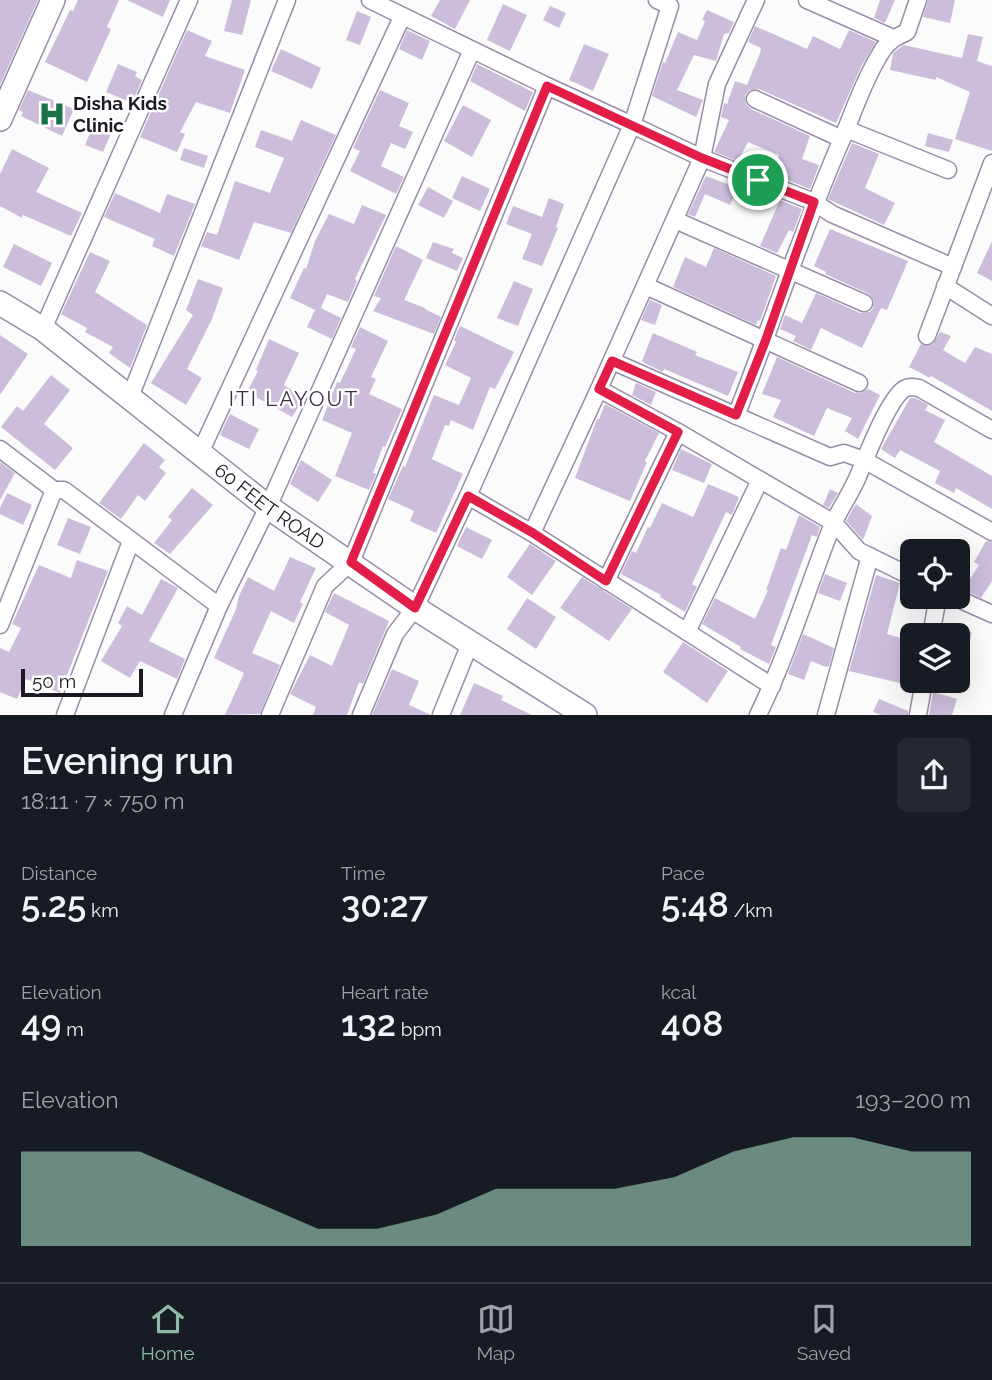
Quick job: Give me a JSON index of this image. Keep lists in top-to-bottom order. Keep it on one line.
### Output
{"streets":{"street":["60 FEET ROAD"]},"districts":["ITI LAYOUT"],"places":{"hospital":["Disha Kids Clinic"]},"scale_bar":"50 m","page":{"scale":"50 m","heading":["Evening run","18:11 · 7 × 750 m"],"stats":[["Distance","5.25 km"],["Time","30:27"],["Pace","5:48 /km"],["Elevation","49 m"],["Heart rate","132 bpm"],["kcal","408"]],"chart":["Elevation","193–200 m"],"tabs":["Home","Map","Saved"]}}
